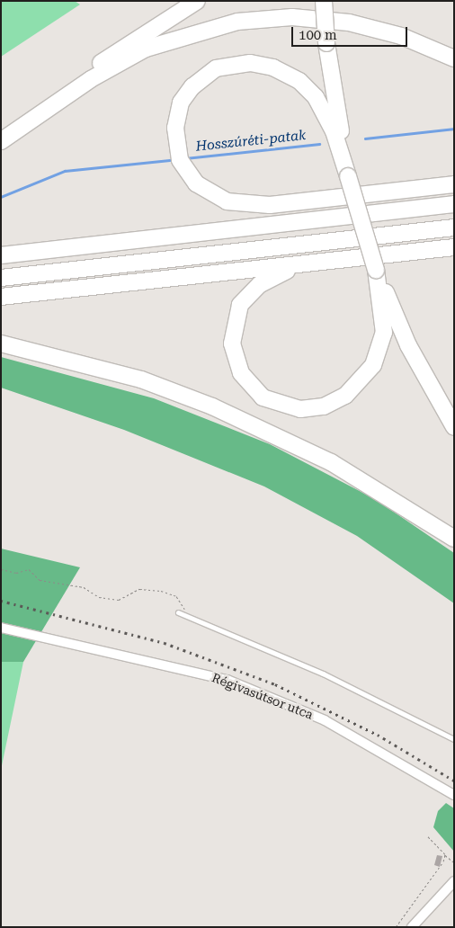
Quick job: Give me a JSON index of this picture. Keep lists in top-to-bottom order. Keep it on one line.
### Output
{"streets":{"street":["Régivasútsor utca"]},"water":["Hosszúréti-patak"],"scale_bar":"100 m"}
